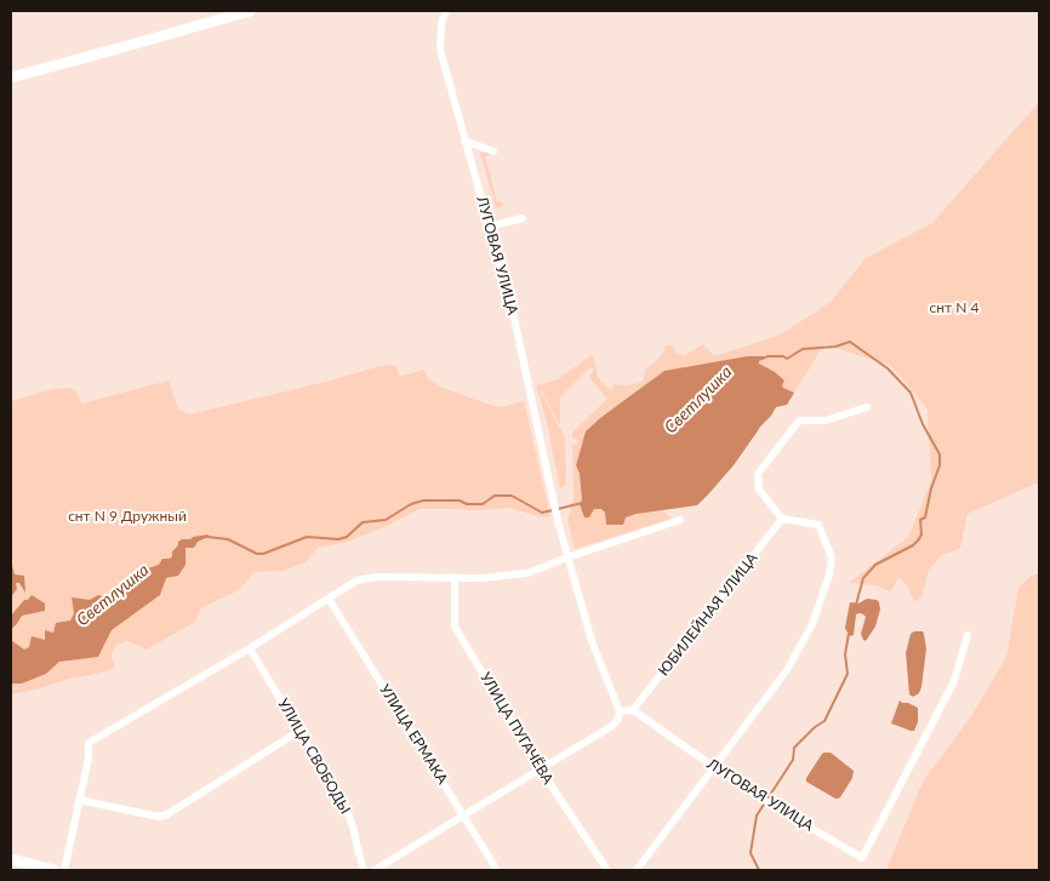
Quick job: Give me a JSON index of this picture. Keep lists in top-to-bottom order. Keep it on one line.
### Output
{"streets":{"street":["ЛУГОВАЯ УЛИЦА","ЮБИЛЕЙНАЯ УЛИЦА","УЛИЦА ПУГАЧЁВА","УЛИЦА ЕРМАКА","УЛИЦА СВОБОДЫ"]},"crossings":[["ЛУГОВАЯ УЛИЦА","ЮБИЛЕЙНАЯ УЛИЦА"]],"water":["Светлушка"],"parks":["снт N 4","снт N 9 Дружный"]}
